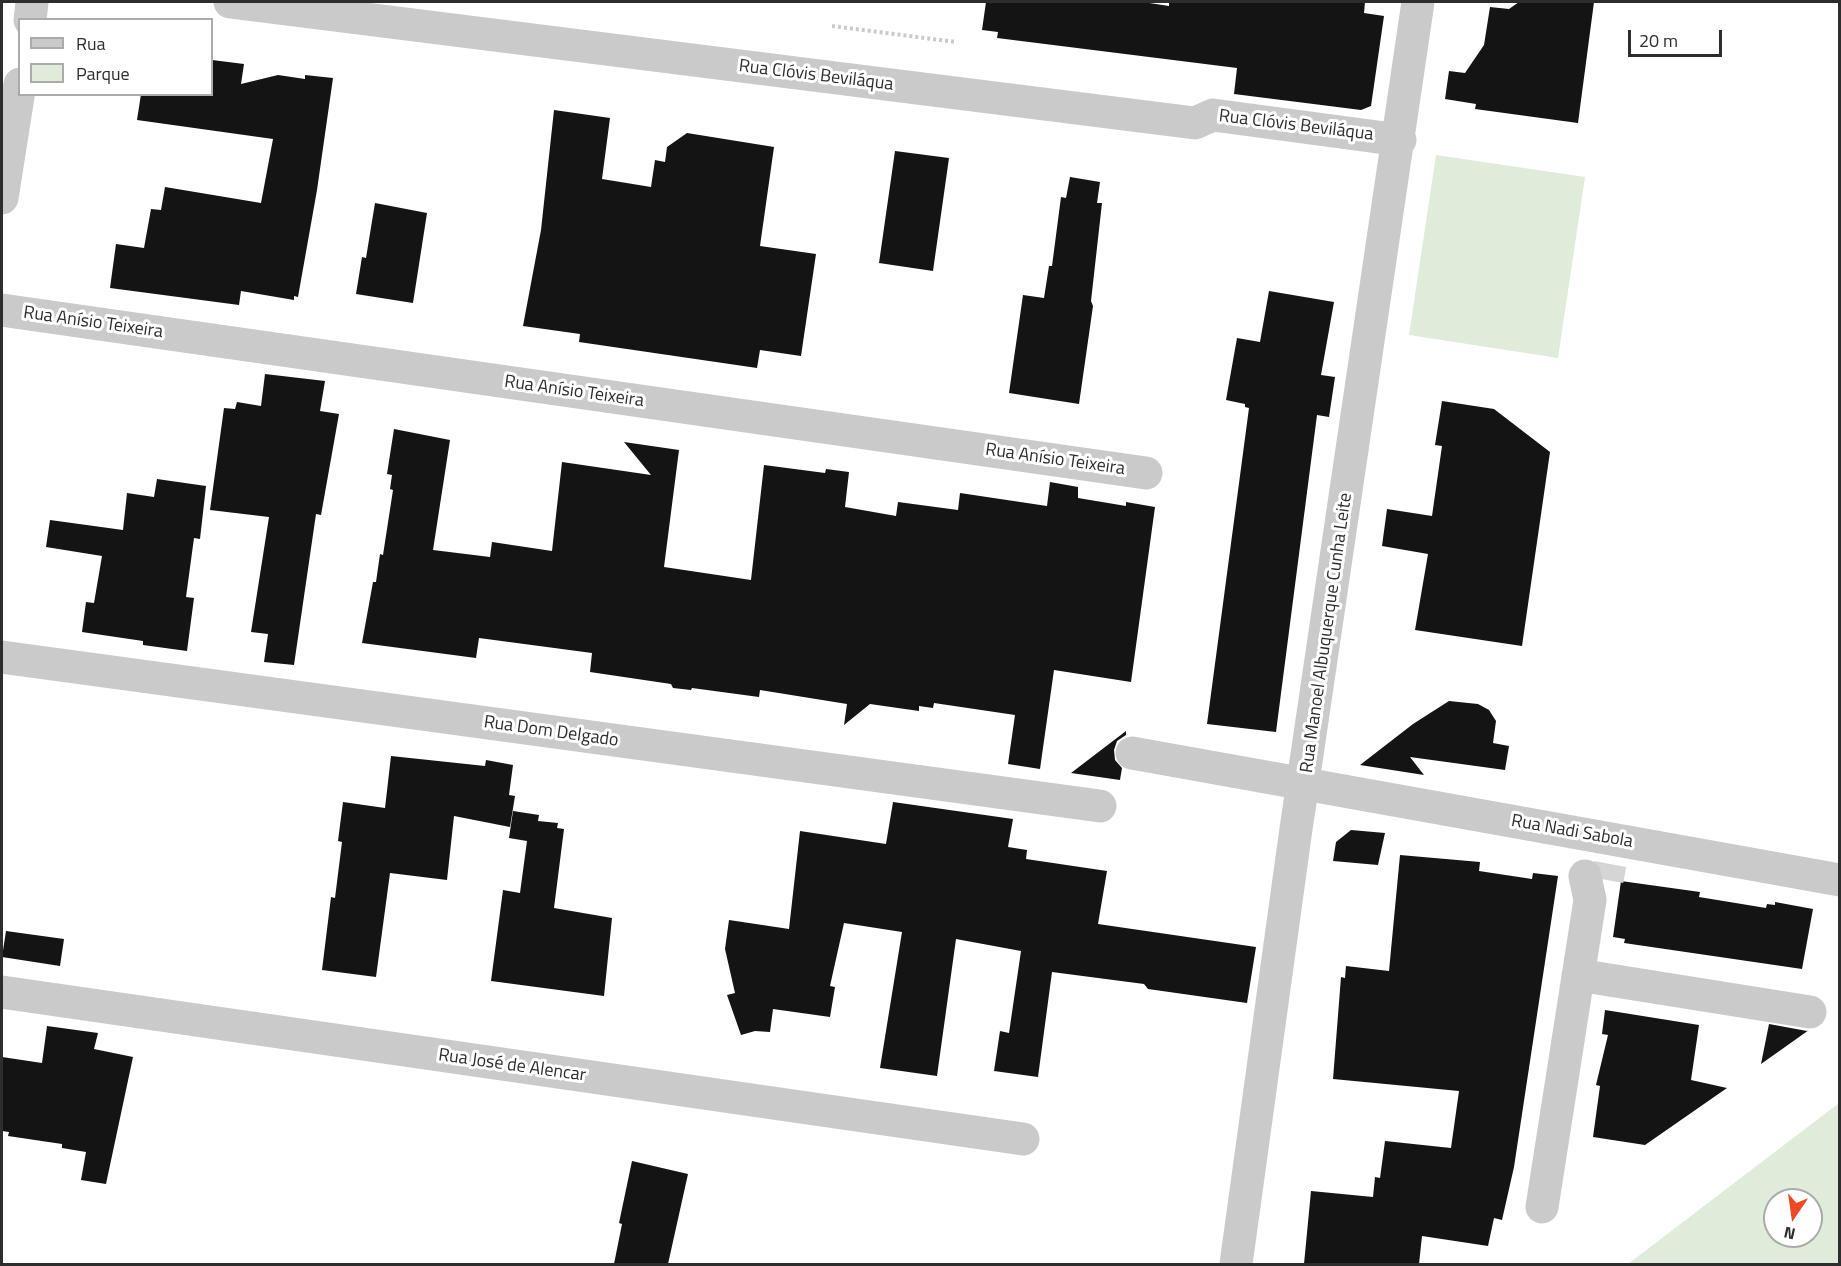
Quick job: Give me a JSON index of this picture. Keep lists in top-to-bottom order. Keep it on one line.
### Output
{"streets":{"street":["Rua Clóvis Beviláqua","Rua Anísio Teixeira","Rua Manoel Albuquerque Cunha Leite","Rua Dom Delgado","Rua Nadi Sabola","Rua José de Alencar"]},"crossings":[["Rua Clóvis Beviláqua","Rua Manoel Albuquerque Cunha Leite"],["Rua Manoel Albuquerque Cunha Leite","Rua Nadi Sabola"]],"legend":["Rua","Parque"],"scale_bar":"20 m","north":"bottom"}
